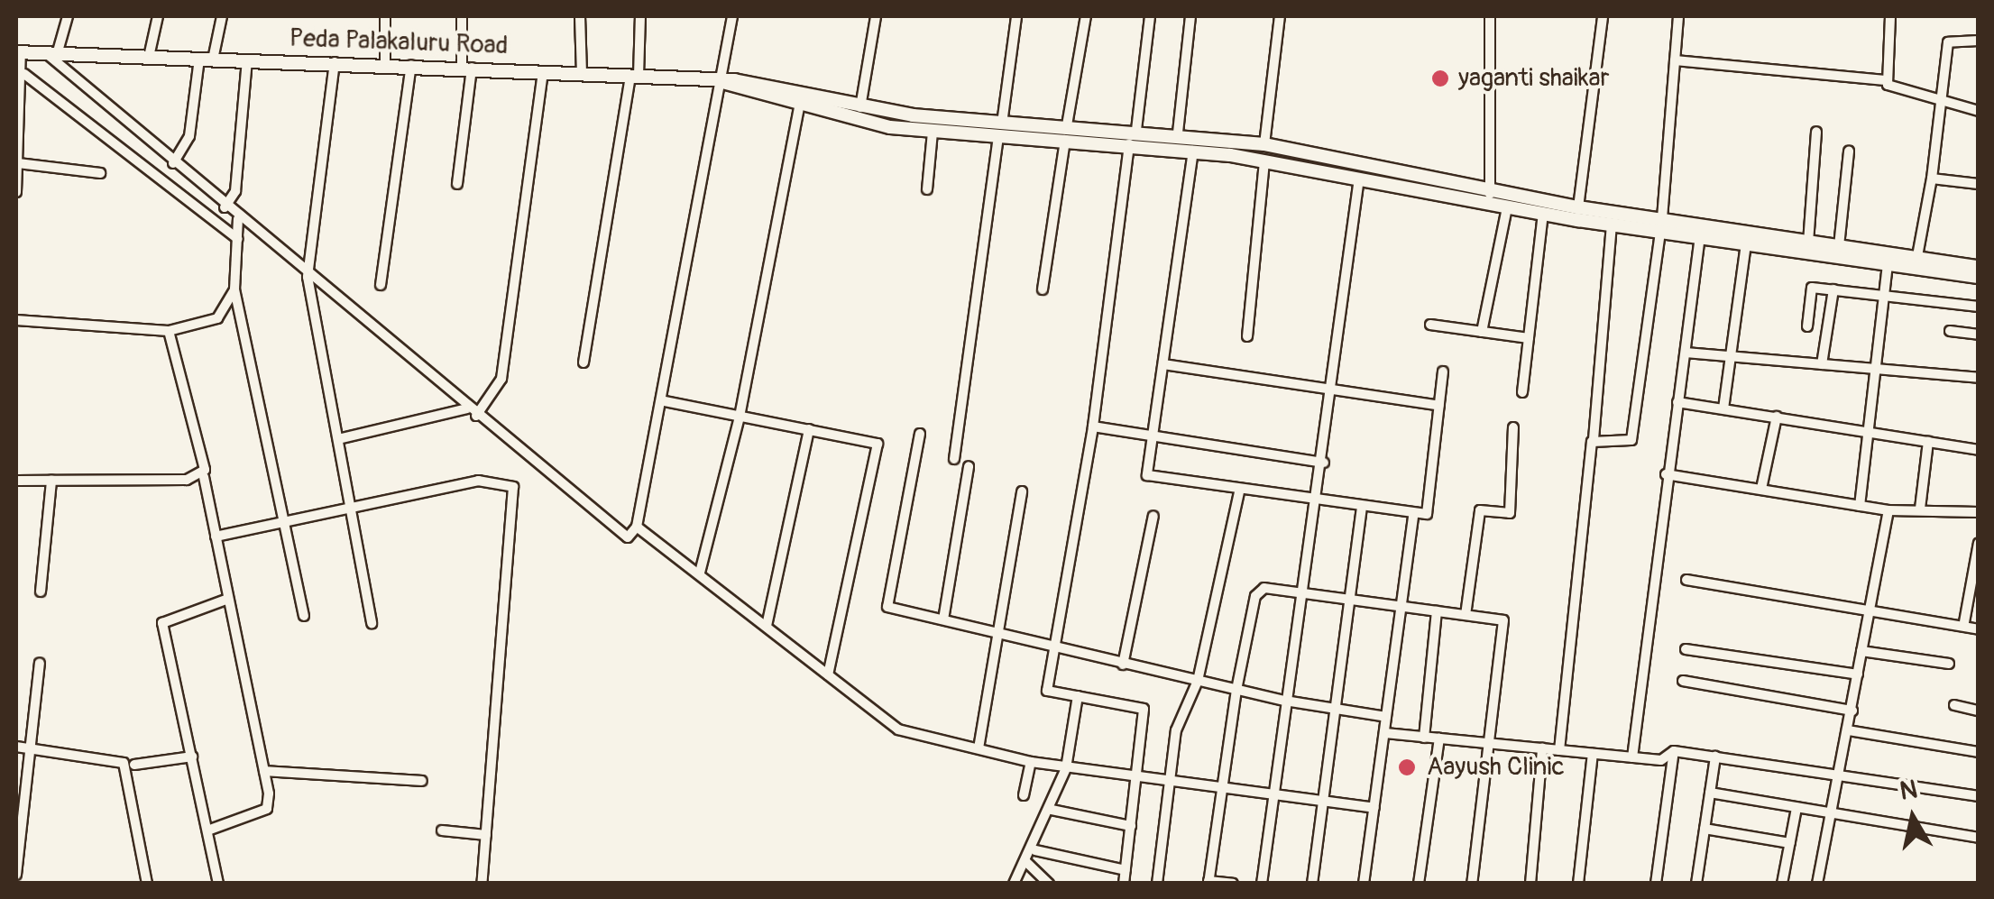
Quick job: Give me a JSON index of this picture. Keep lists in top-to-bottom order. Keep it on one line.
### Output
{"streets":{"main road":["Peda Palakaluru Road"]},"places":["yaganti shaikar","Aayush Clinic"],"north":"top"}
